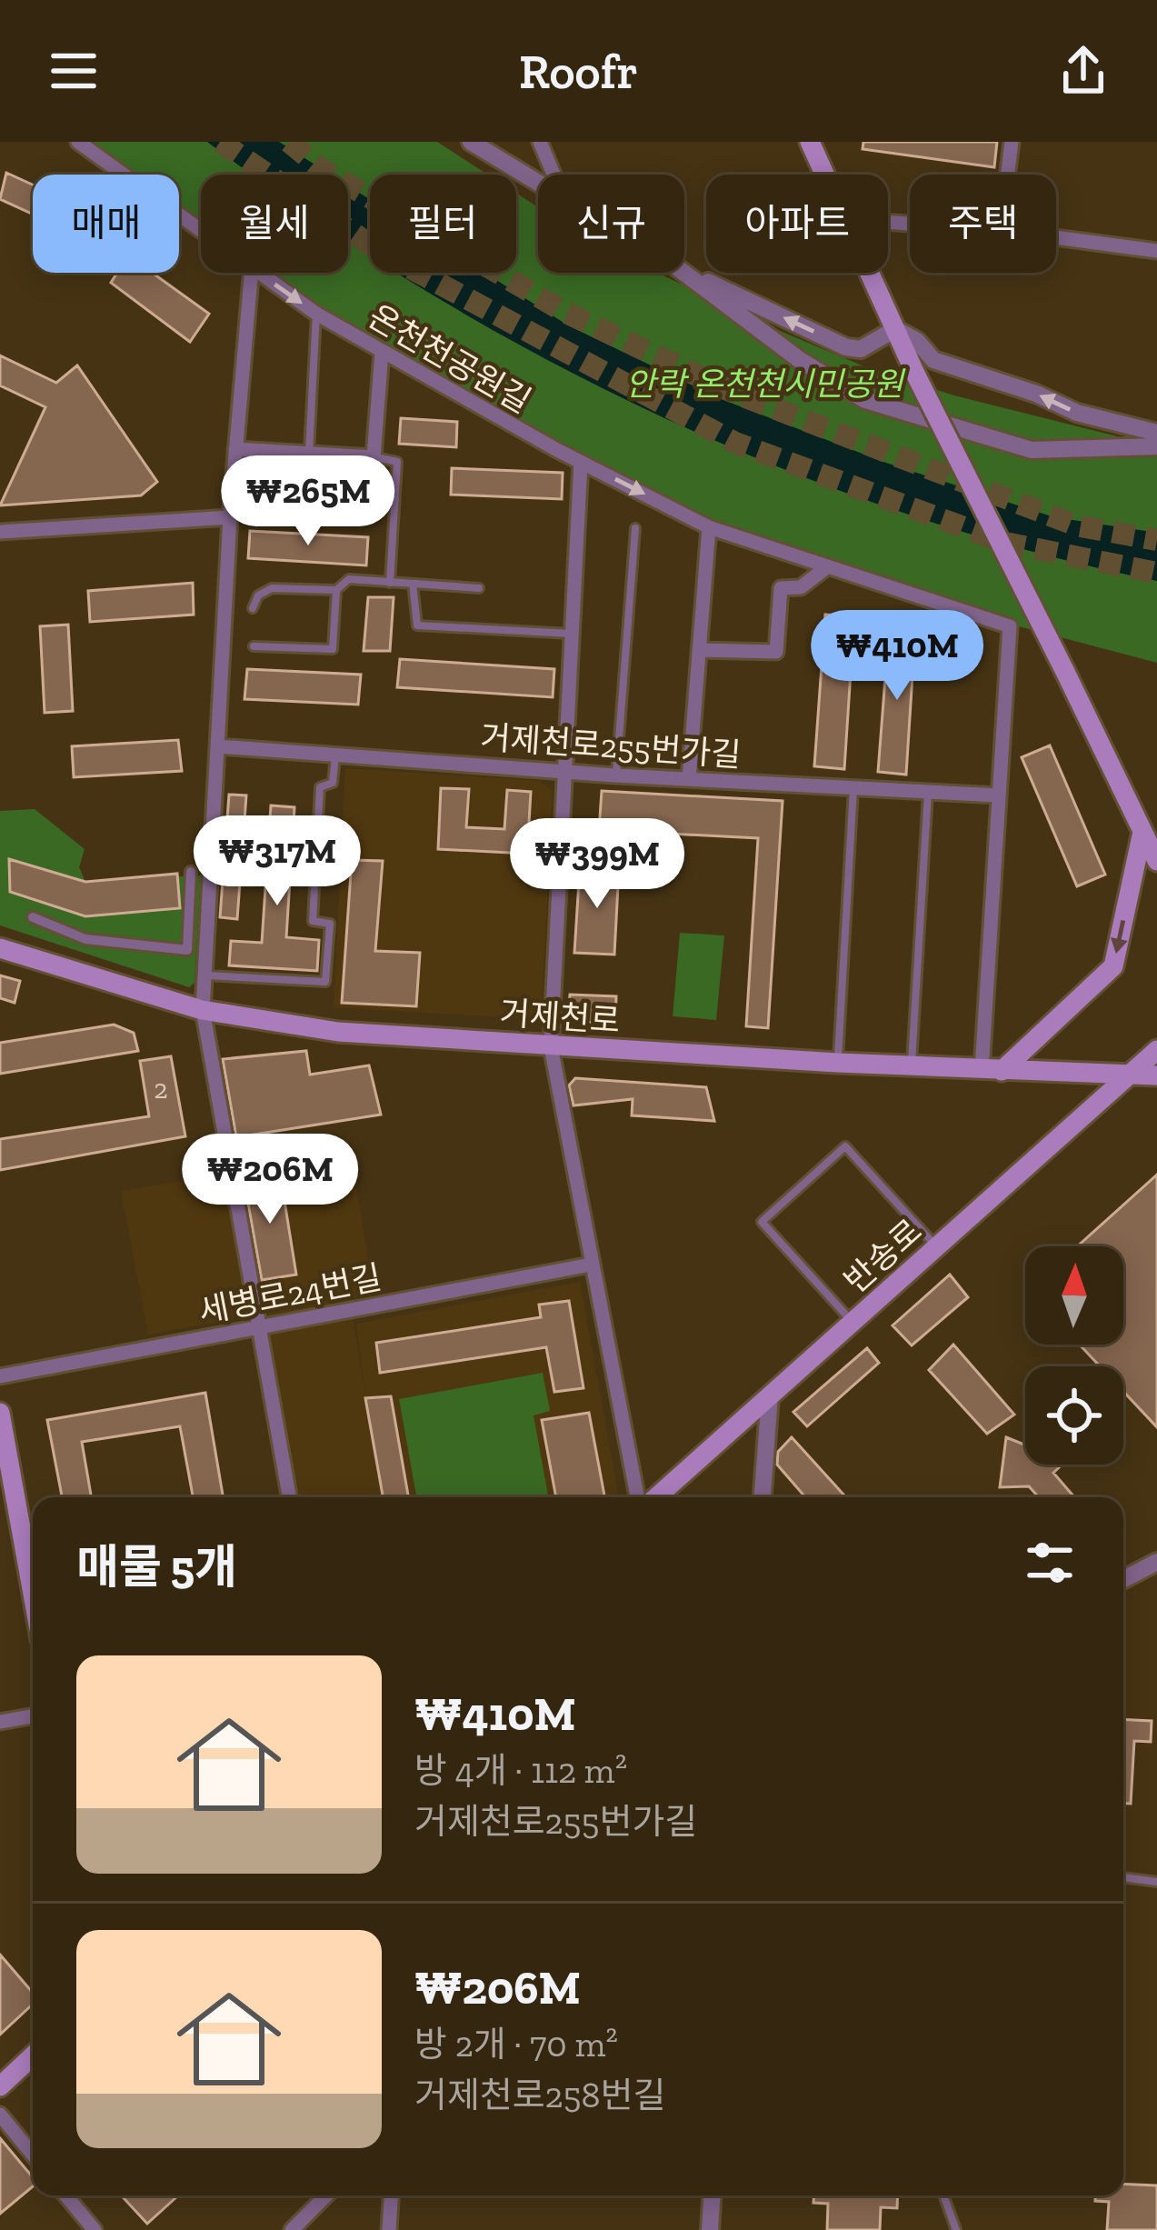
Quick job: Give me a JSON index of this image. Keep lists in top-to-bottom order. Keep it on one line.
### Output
{"streets":{"main road":["거제천로","반송로"],"street":["온천천공원길","거제천로255번가길","세병로24번길"]},"crossings":[["온천천공원길","거제천로255번가길"],["거제천로","반송로"]],"parks":["안락 온천천시민공원"],"house_numbers":["2"],"north":"top","page":{"header":"Roofr","chip":["매매","월세","필터","신규","아파트","주택"],"price":["₩265M","₩410M","₩317M","₩399M","₩206M"],"heading":"매물 5개","list":[{"name":"₩410M","note":"방 4개 · 112 m² · 거제천로255번가길"},{"name":"₩206M","note":"방 2개 · 70 m² · 거제천로258번길"}]}}
